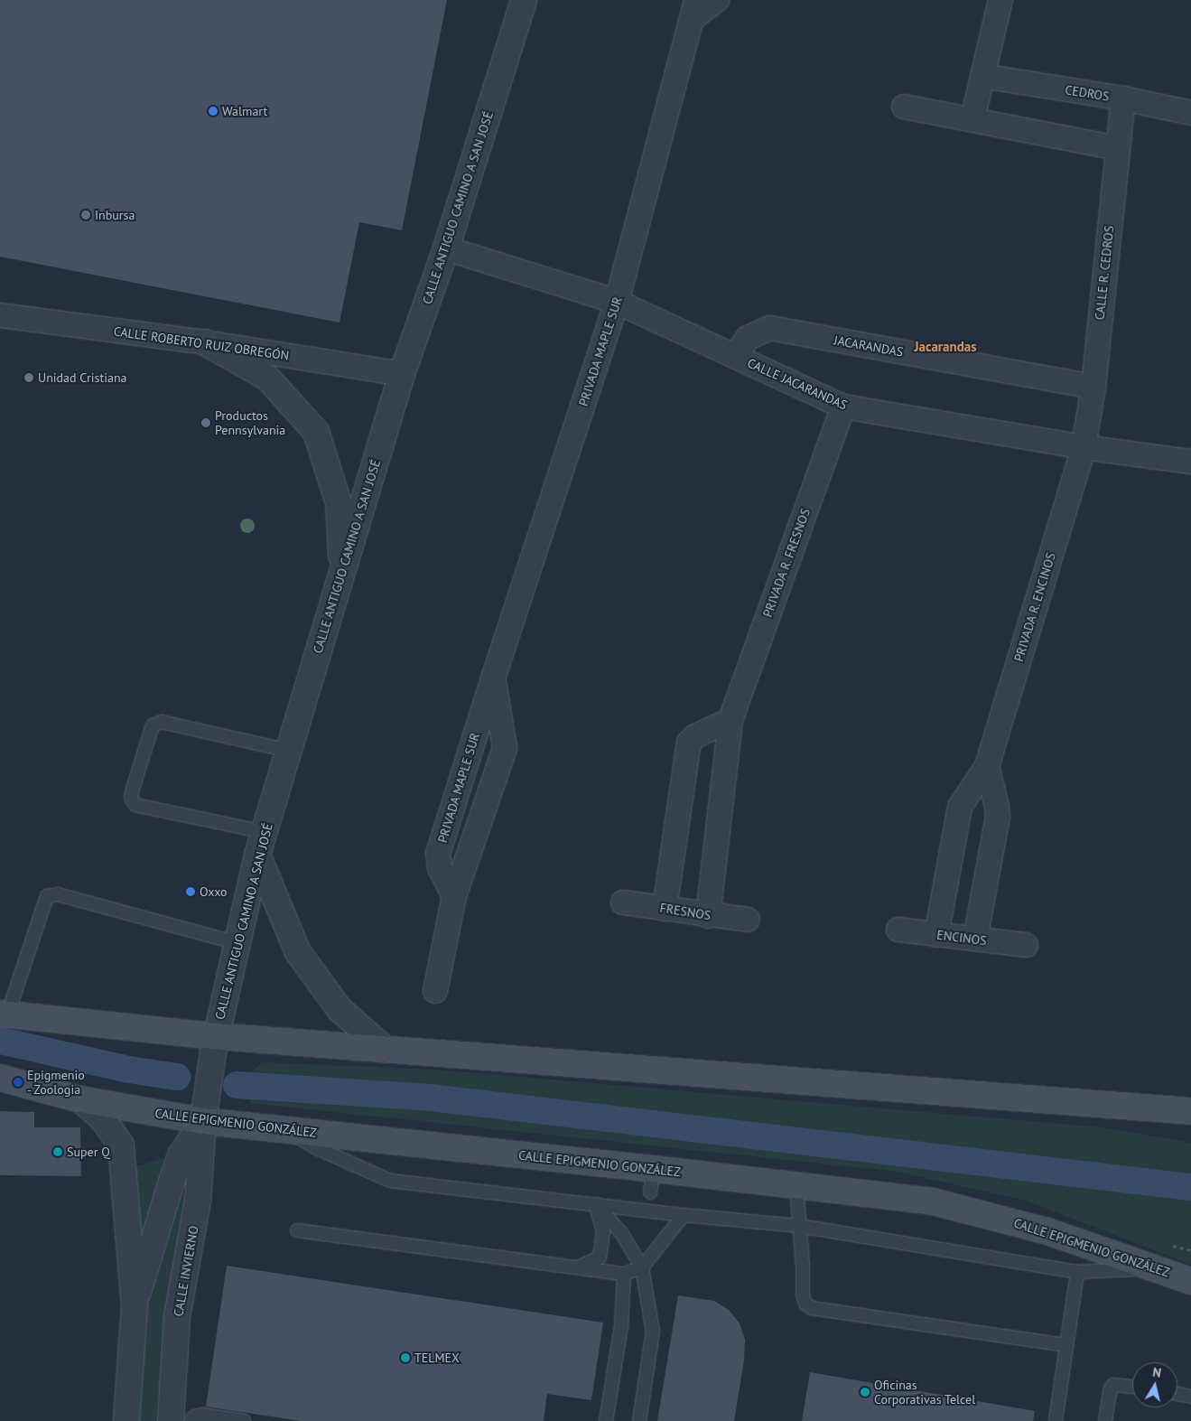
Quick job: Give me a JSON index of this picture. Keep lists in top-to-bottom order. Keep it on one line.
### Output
{"streets":{"main road":["CALLE EPIGMENIO GONZÁLEZ"],"street":["CEDROS","CALLE ANTIGUO CAMINO A SAN JOSÉ","CALLE R. CEDROS","CALLE ROBERTO RUIZ OBREGÓN","JACARANDAS","PRIVADA MAPLE SUR","CALLE JACARANDAS","PRIVADA R. FRESNOS","PRIVADA R. ENCINOS","FRESNOS","ENCINOS","CALLE INVIERNO"]},"crossings":[["CEDROS","CALLE R. CEDROS"],["CALLE ANTIGUO CAMINO A SAN JOSÉ","CALLE ROBERTO RUIZ OBREGÓN"],["CALLE ANTIGUO CAMINO A SAN JOSÉ","CALLE JACARANDAS"],["CALLE ANTIGUO CAMINO A SAN JOSÉ","CALLE EPIGMENIO GONZÁLEZ"],["CALLE ANTIGUO CAMINO A SAN JOSÉ","CALLE INVIERNO"],["CALLE R. CEDROS","JACARANDAS"],["CALLE R. CEDROS","CALLE JACARANDAS"],["CALLE R. CEDROS","PRIVADA R. ENCINOS"],["JACARANDAS","CALLE JACARANDAS"],["PRIVADA MAPLE SUR","CALLE JACARANDAS"],["CALLE JACARANDAS","PRIVADA R. FRESNOS"],["CALLE JACARANDAS","PRIVADA R. ENCINOS"],["PRIVADA R. FRESNOS","FRESNOS"],["PRIVADA R. ENCINOS","ENCINOS"],["CALLE EPIGMENIO GONZÁLEZ","CALLE INVIERNO"]],"districts":["Jacarandas"],"places":["Walmart","Inbursa","Unidad Cristiana","Productos Pennsylvania","Oxxo","Epigmenio - Zoologia","Super Q","TELMEX","Oficinas Corporativas Telcel"],"north":"top"}
